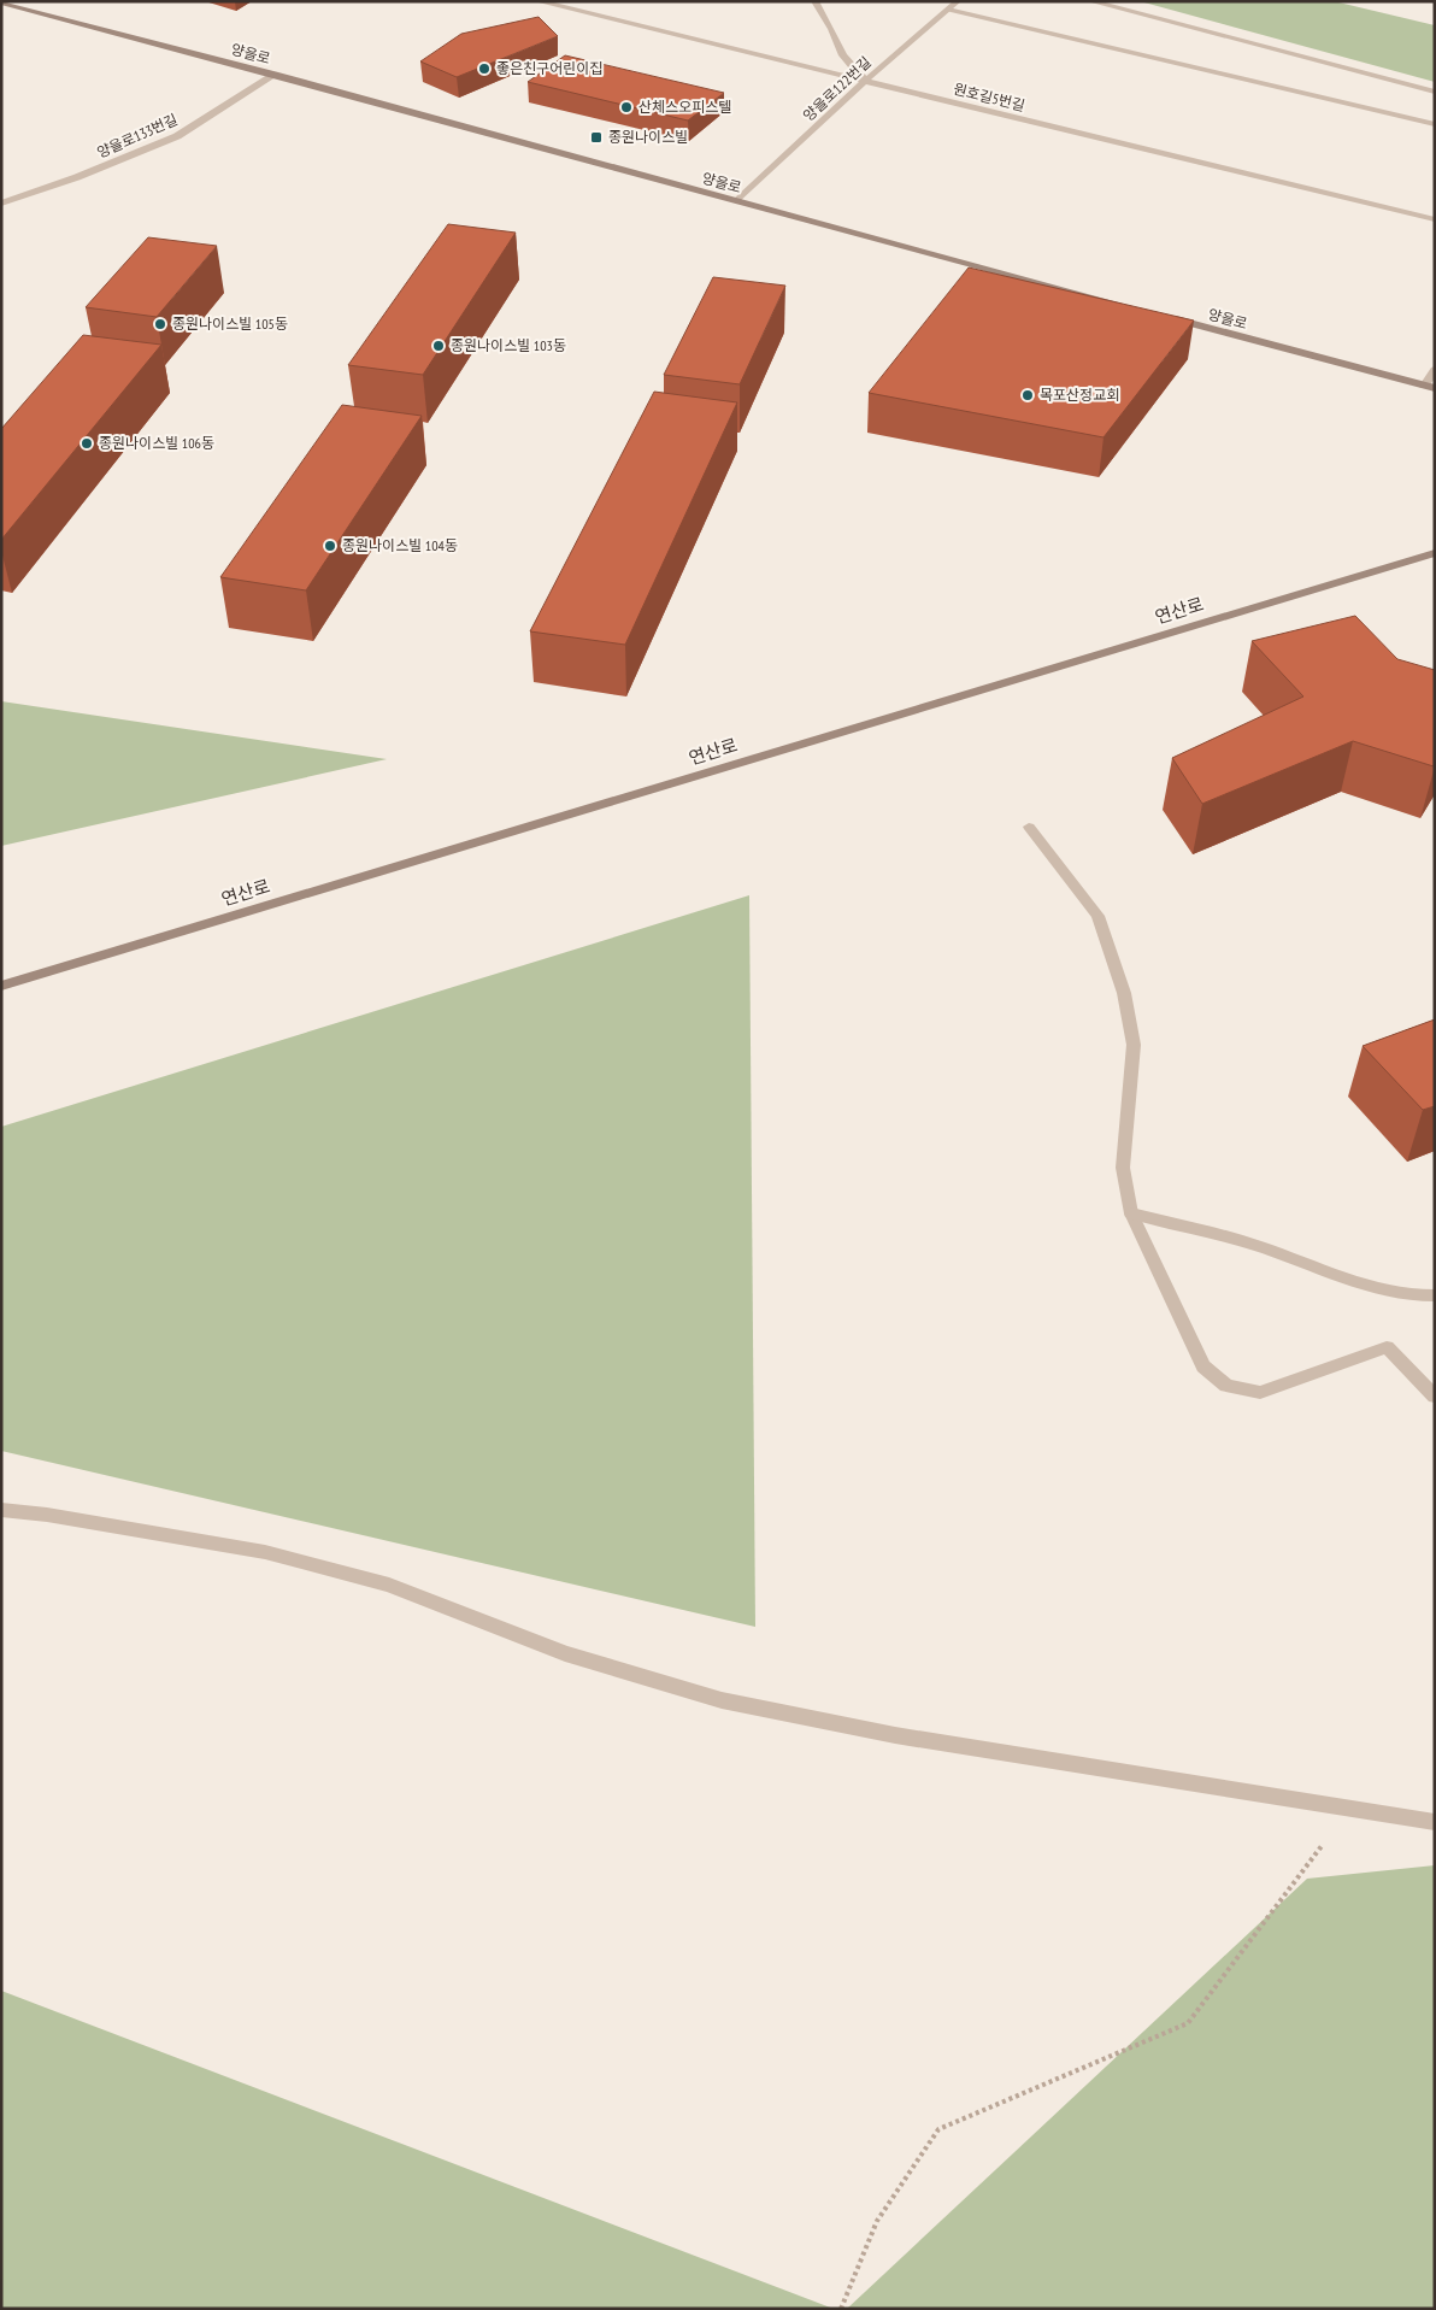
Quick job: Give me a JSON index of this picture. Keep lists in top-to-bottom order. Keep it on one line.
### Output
{"streets":{"street":["양을로","양을로122번길","원호길5번길","양을로133번길","연산로"]},"crossings":[["양을로","양을로122번길"],["양을로","양을로133번길"],["양을로122번길","원호길5번길"]],"places":{"other":["좋은친구어린이집","산체스오피스텔","종원나이스빌 105동","종원나이스빌 103동","목포산정교회","종원나이스빌 106동","종원나이스빌 104동"],"transit":["종원나이스빌"]}}
